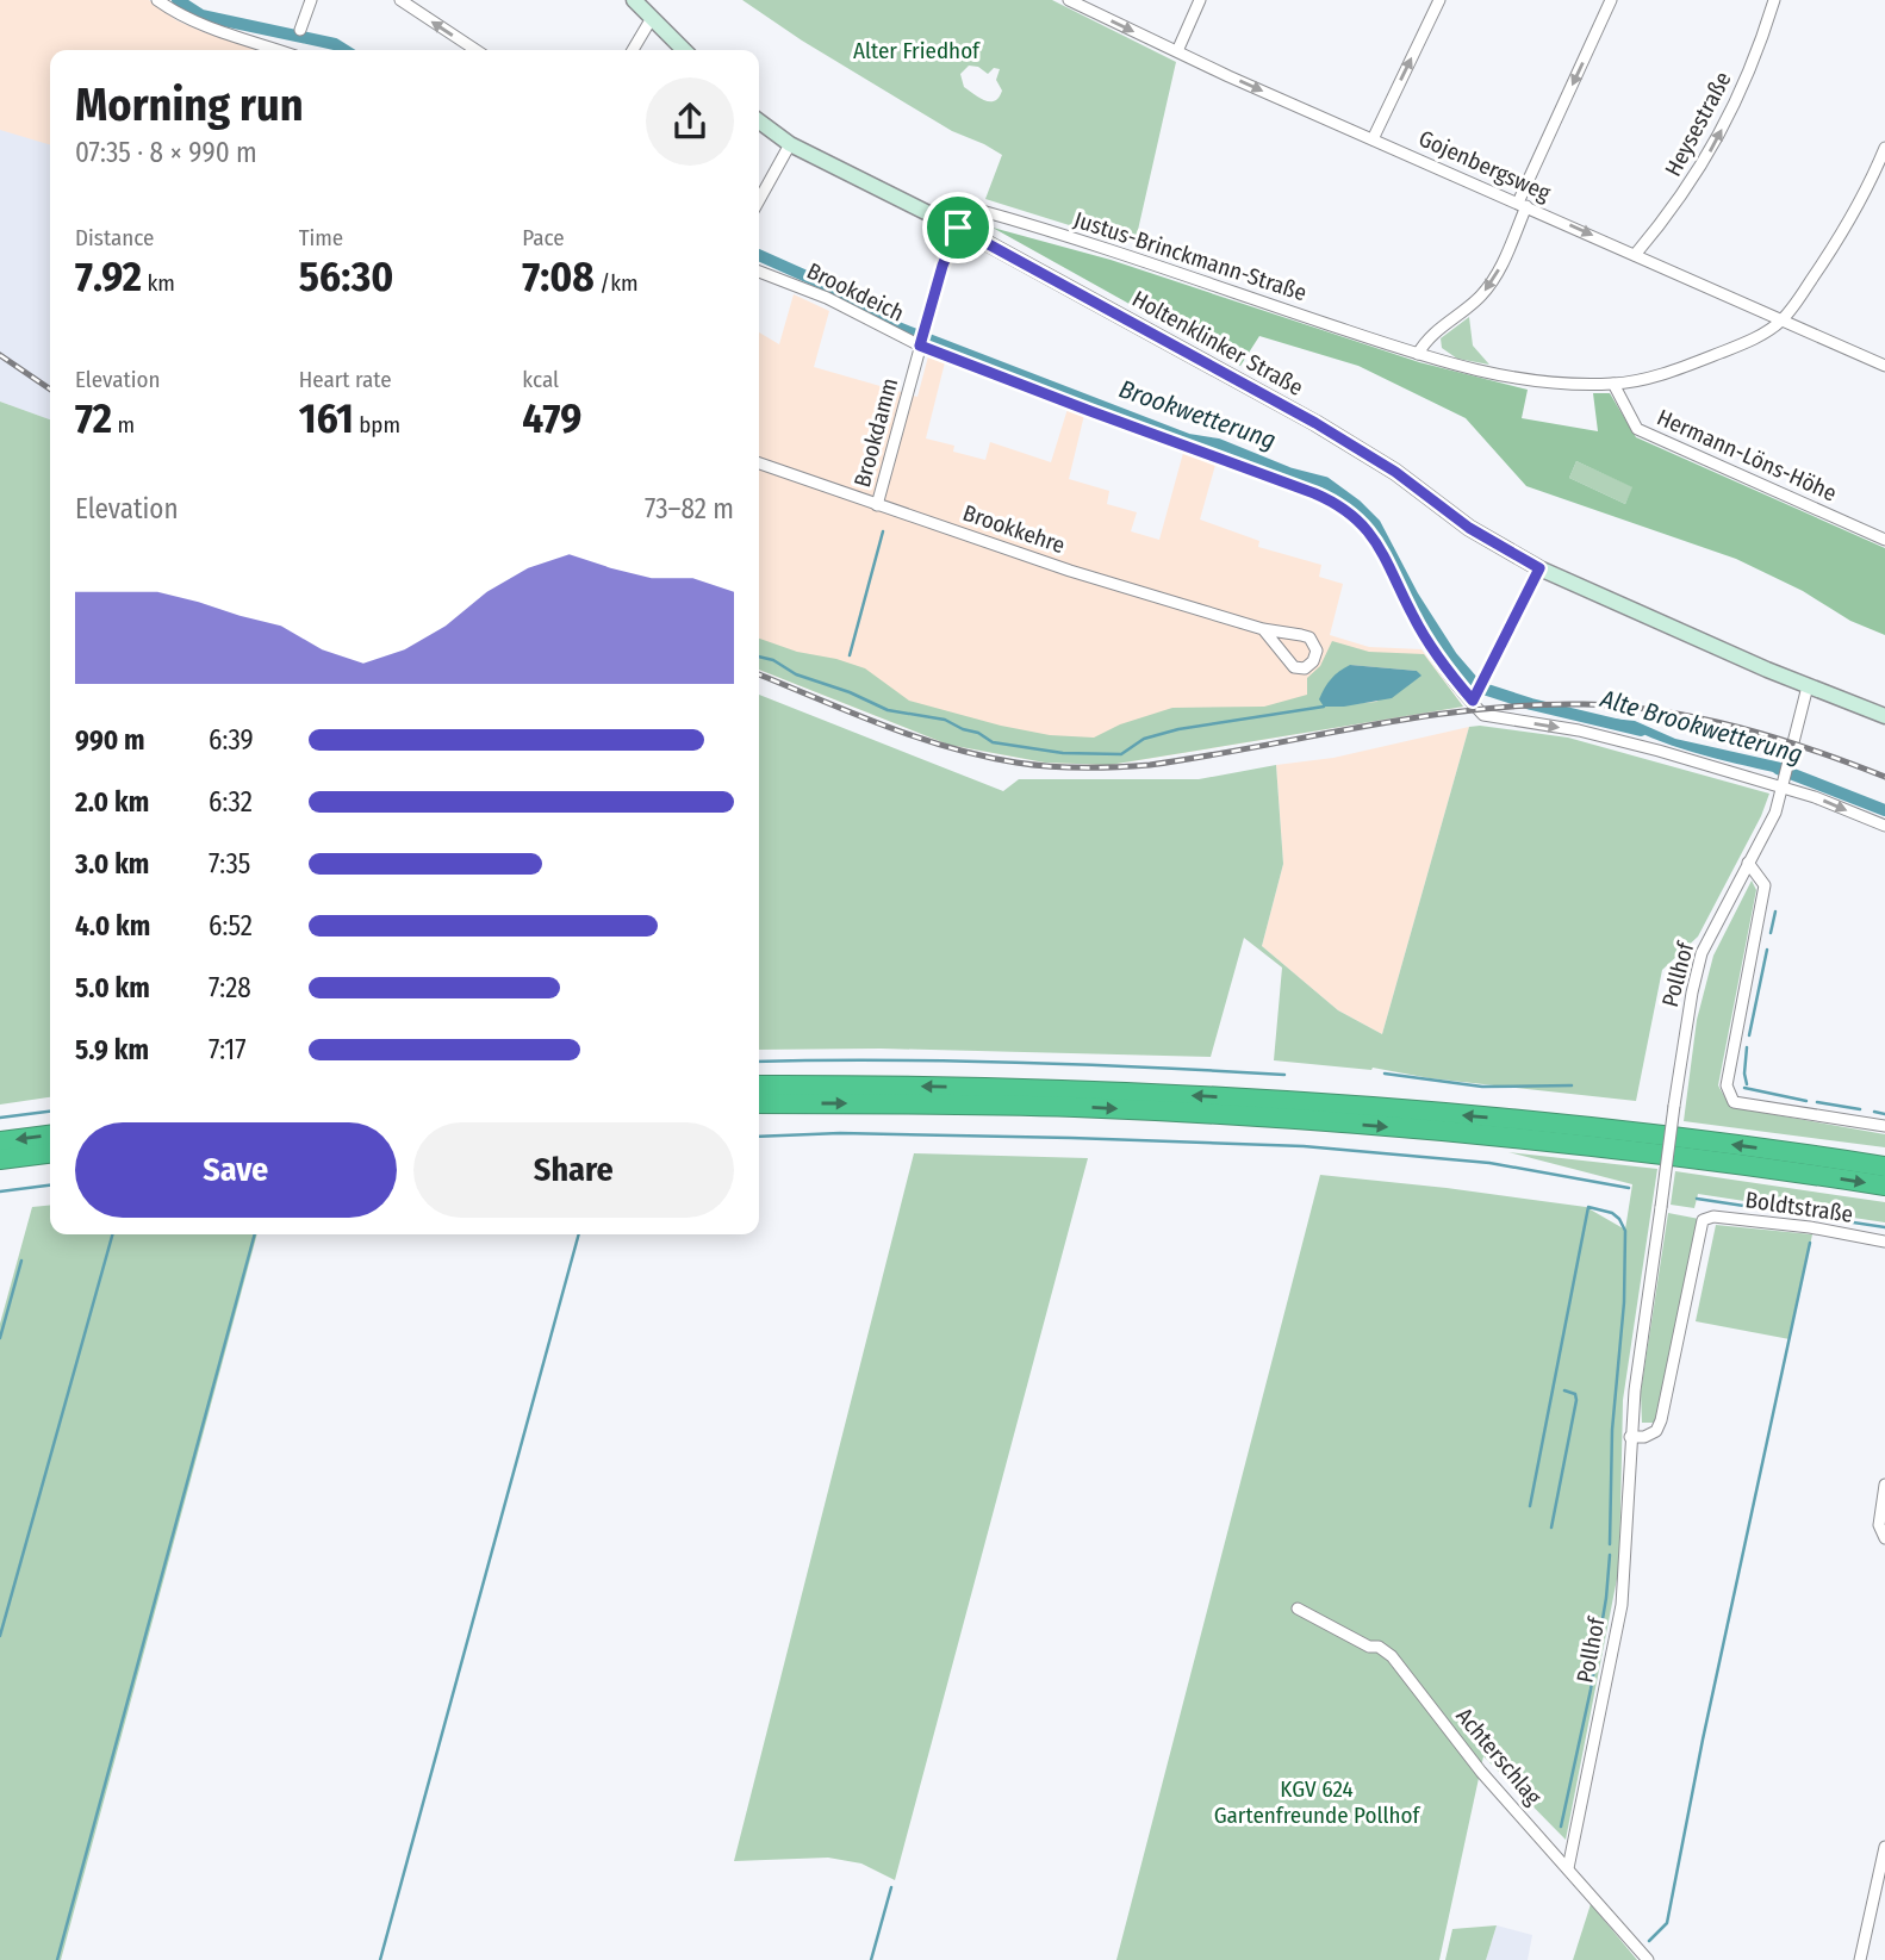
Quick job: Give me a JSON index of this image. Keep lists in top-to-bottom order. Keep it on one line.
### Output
{"streets":{"main road":["Holtenklinker Straße"],"street":["Heysestraße","Gojenbergsweg","Justus-Brinckmann-Straße","Brookdeich","Brookdamm","Hermann-Löns-Höhe","Brookkehre","Pollhof","Boldtstraße","Achterschlag"]},"crossings":[["Heysestraße","Gojenbergsweg"],["Gojenbergsweg","Justus-Brinckmann-Straße"],["Justus-Brinckmann-Straße","Holtenklinker Straße"],["Justus-Brinckmann-Straße","Brookdamm"],["Justus-Brinckmann-Straße","Hermann-Löns-Höhe"],["Brookdeich","Brookdamm"],["Brookdeich","Pollhof"],["Holtenklinker Straße","Brookdamm"],["Holtenklinker Straße","Pollhof"],["Brookdamm","Brookkehre"],["Pollhof","Boldtstraße"],["Pollhof","Achterschlag"]],"one_way":["Heysestraße","Gojenbergsweg"],"water":["Brookwetterung","Alte Brookwetterung"],"parks":["Alter Friedhof","KGV 624 Gartenfreunde Pollhof"],"page":{"heading":["Morning run","07:35 · 8 × 990 m"],"stats":[["Distance","7.92 km"],["Time","56:30"],["Pace","7:08 /km"],["Elevation","72 m"],["Heart rate","161 bpm"],["kcal","479"]],"chart":["Elevation","73–82 m"],"list":[{"name":"990 m","note":"6:39"},{"name":"2.0 km","note":"6:32"},{"name":"3.0 km","note":"7:35"},{"name":"4.0 km","note":"6:52"},{"name":"5.0 km","note":"7:28"},{"name":"5.9 km","note":"7:17"}],"buttons":["Save","Share"]}}
